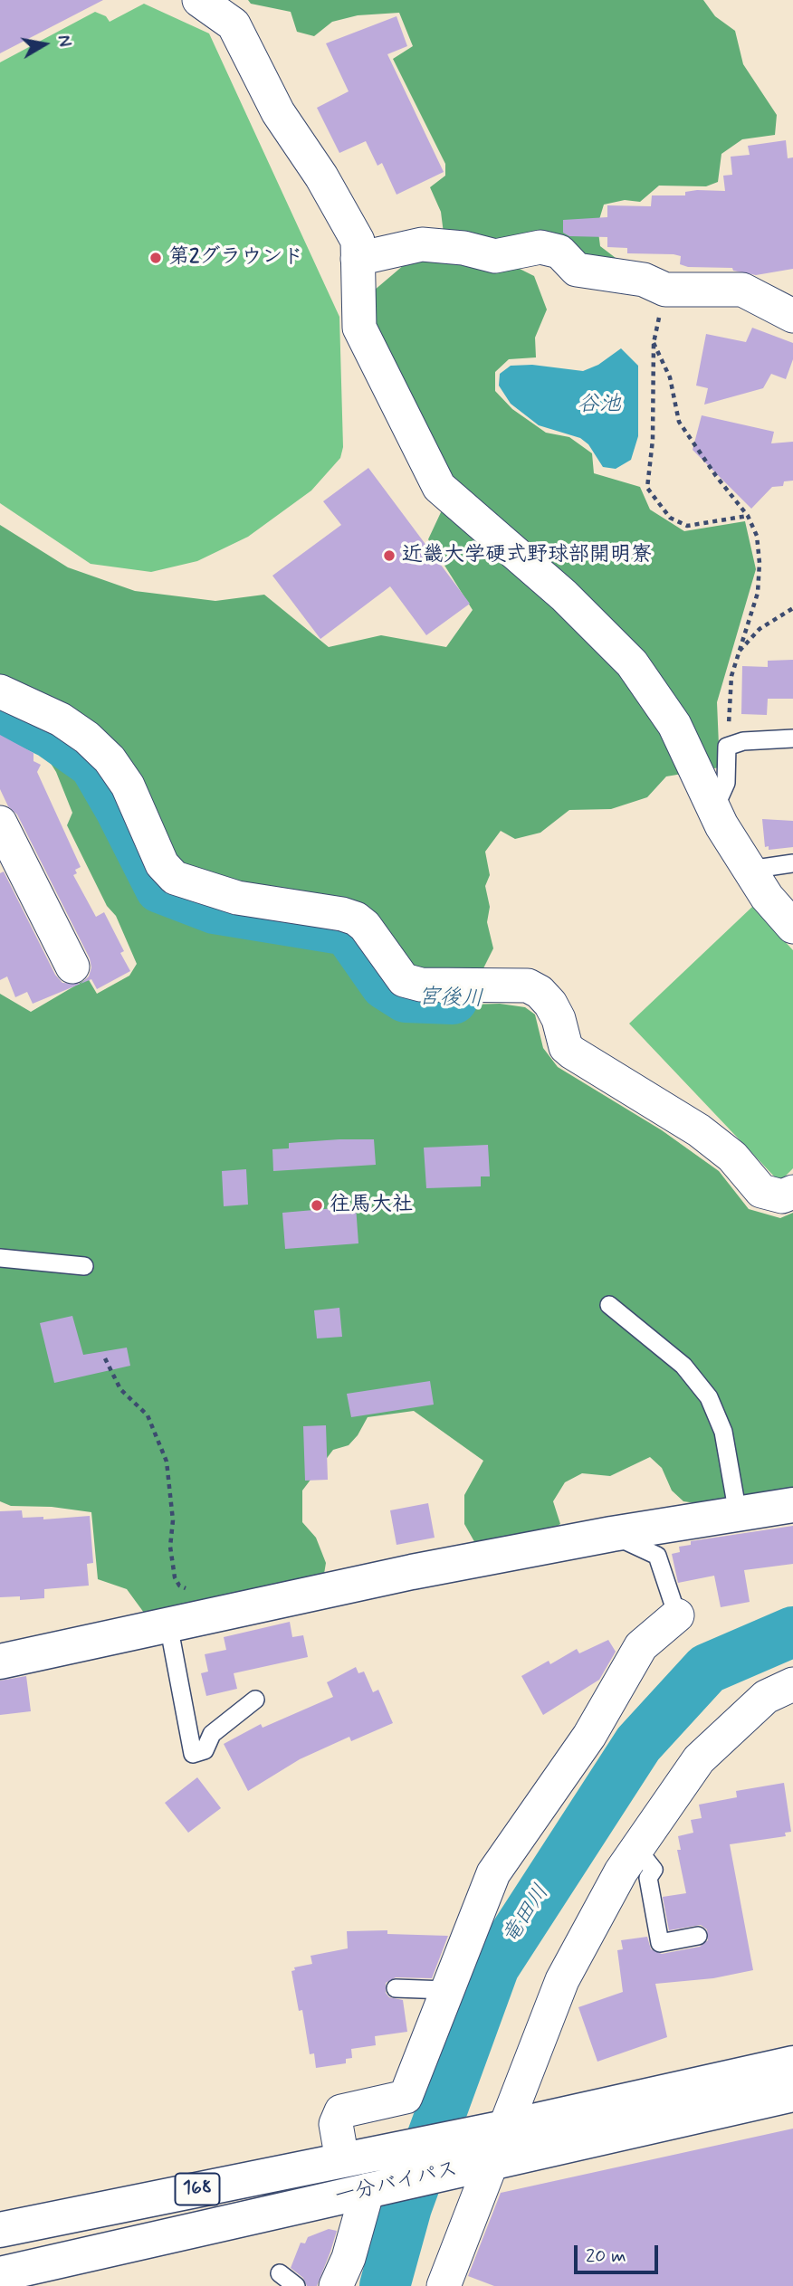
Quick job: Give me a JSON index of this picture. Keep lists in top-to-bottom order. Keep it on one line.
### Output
{"streets":{"main road":["一分バイパス","168"]},"water":["谷池","宮後川","竜田川"],"places":["第2グラウンド","近畿大学硬式野球部開明寮","往馬大社"],"scale_bar":"20 m","north":"right"}
